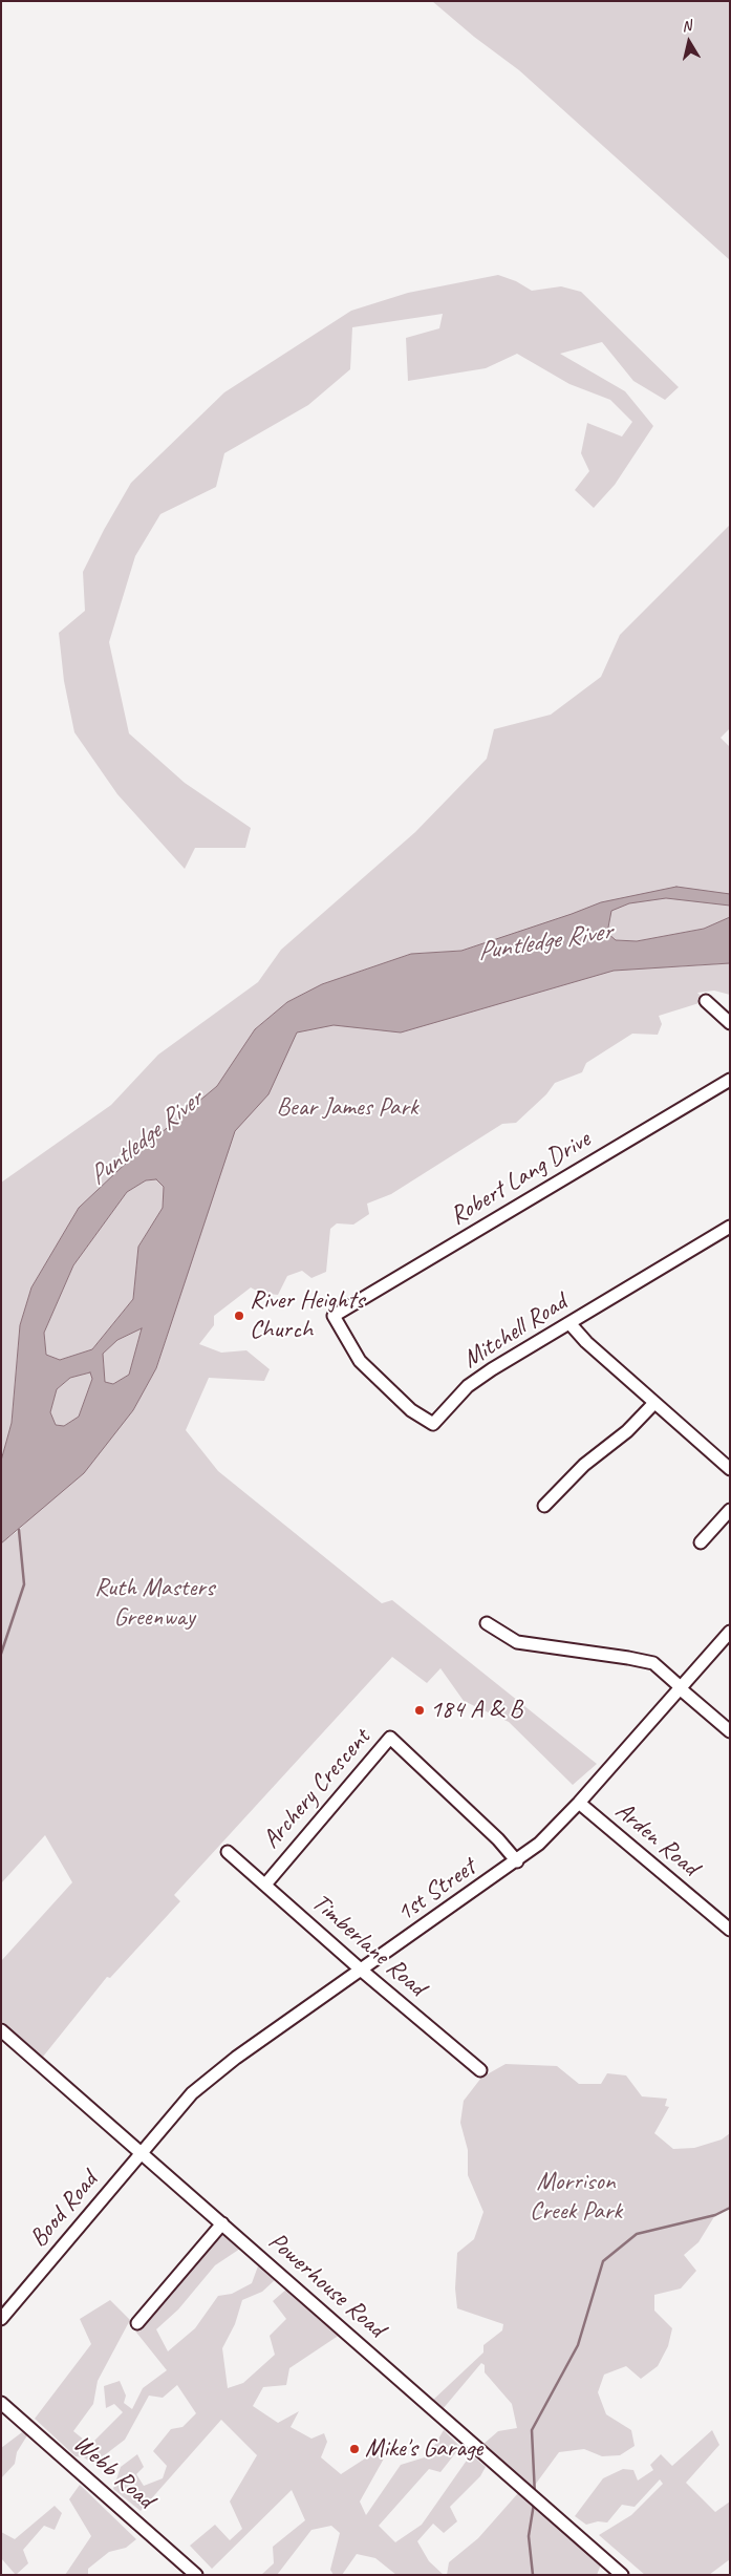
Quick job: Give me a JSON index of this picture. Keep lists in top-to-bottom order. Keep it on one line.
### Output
{"streets":{"street":["Robert Lang Drive","Mitchell Road","Archery Crescent","Arden Road","1st Street","Timberlane Road","Bood Road","Powerhouse Road","Webb Road"]},"crossings":[["Robert Lang Drive","Mitchell Road"],["Archery Crescent","1st Street"],["Archery Crescent","Timberlane Road"],["Arden Road","1st Street"],["1st Street","Timberlane Road"],["1st Street","Bood Road"],["1st Street","Powerhouse Road"],["Bood Road","Powerhouse Road"]],"water":["Puntledge River"],"parks":["Bear James Park","Ruth Masters Greenway","Morrison Creek Park"],"places":["River Heights Church","184 A & B","Mike's Garage"],"north":"top"}
